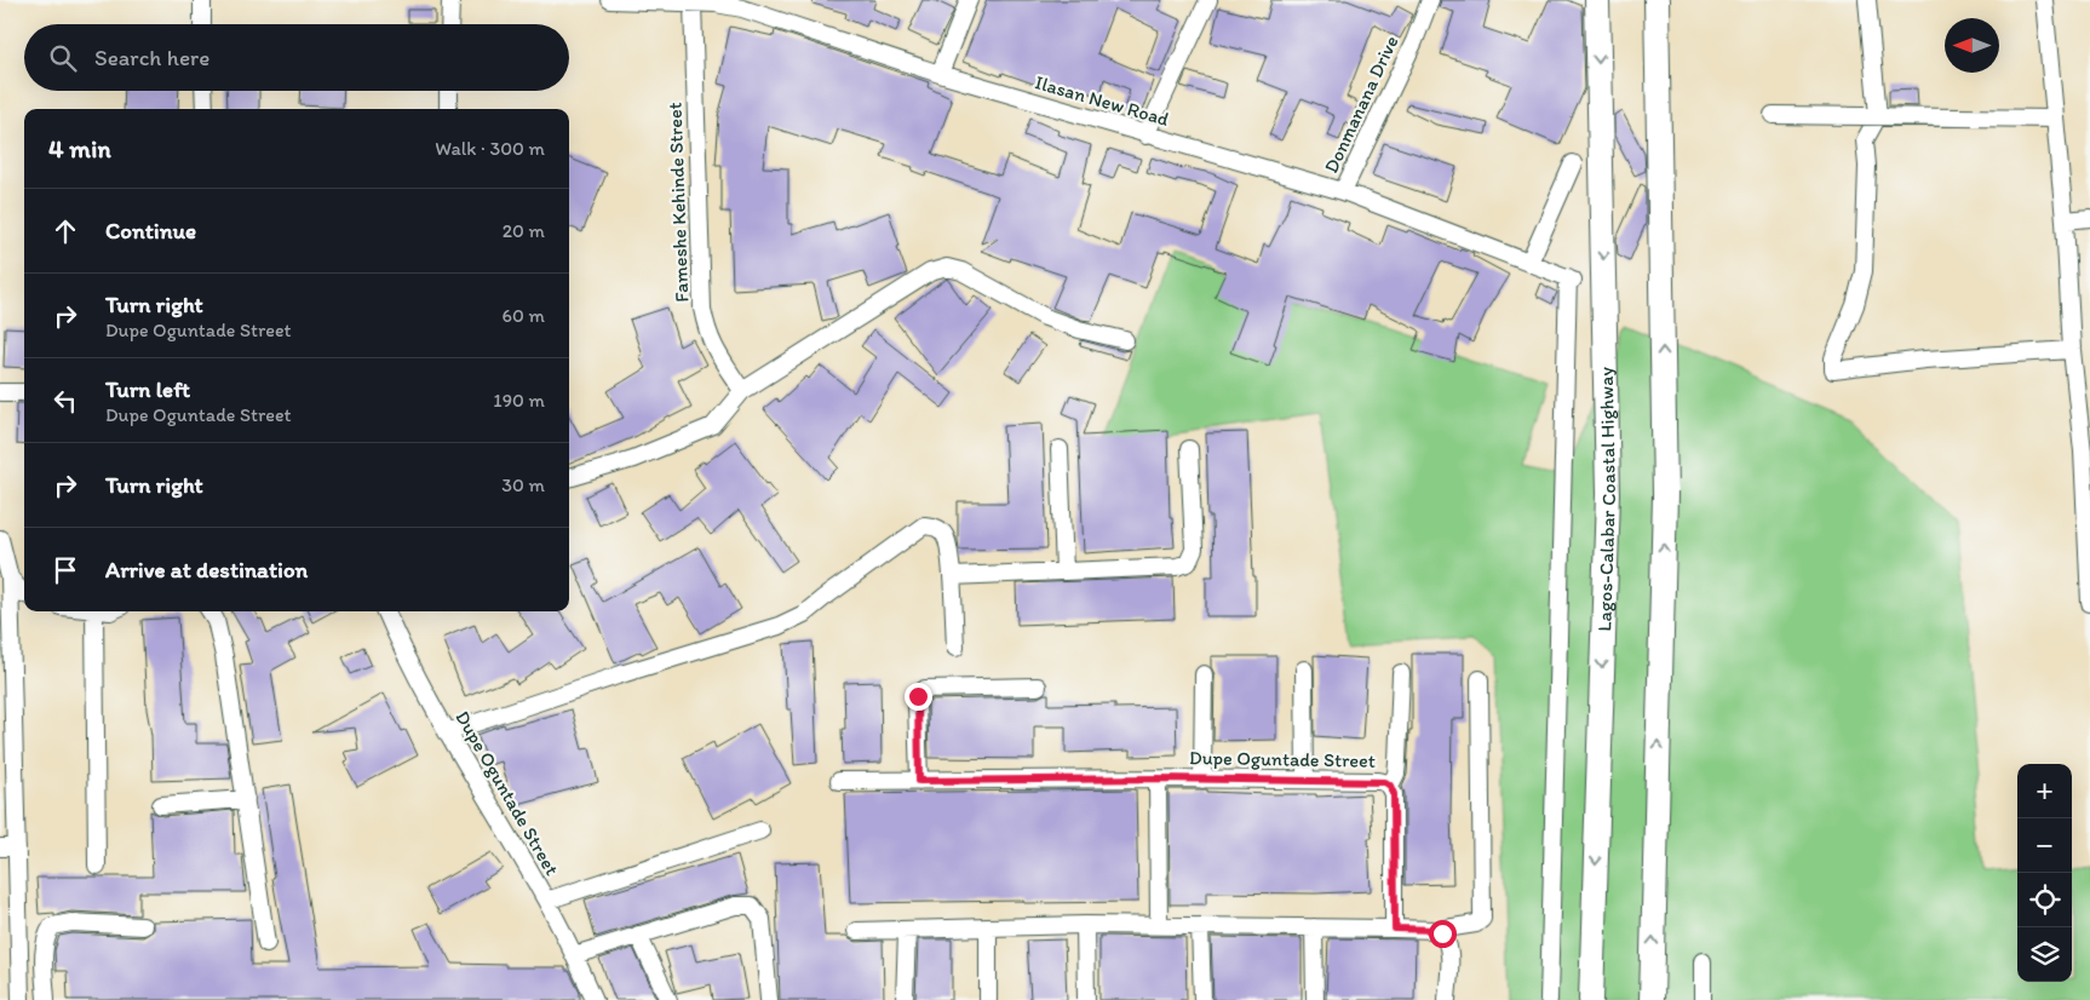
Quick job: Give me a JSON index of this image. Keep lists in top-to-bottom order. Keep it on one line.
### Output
{"streets":{"highway":["Lagos-Calabar Coastal Highway"],"street":["Ilasan New Road","Donmanana Drive","Fameshe Kehinde Street","Dupe Oguntade Street"]},"crossings":[["Ilasan New Road","Donmanana Drive"],["Ilasan New Road","Fameshe Kehinde Street"]],"north":"left","page":{"search":"Search here","heading":["4 min","Walk · 300 m"],"list":[["Continue","20 m"],["Turn right","Dupe Oguntade Street","60 m"],["Turn left","Dupe Oguntade Street","190 m"],["Turn right","30 m"],"Arrive at destination"],"map_buttons":["+","−"]}}
